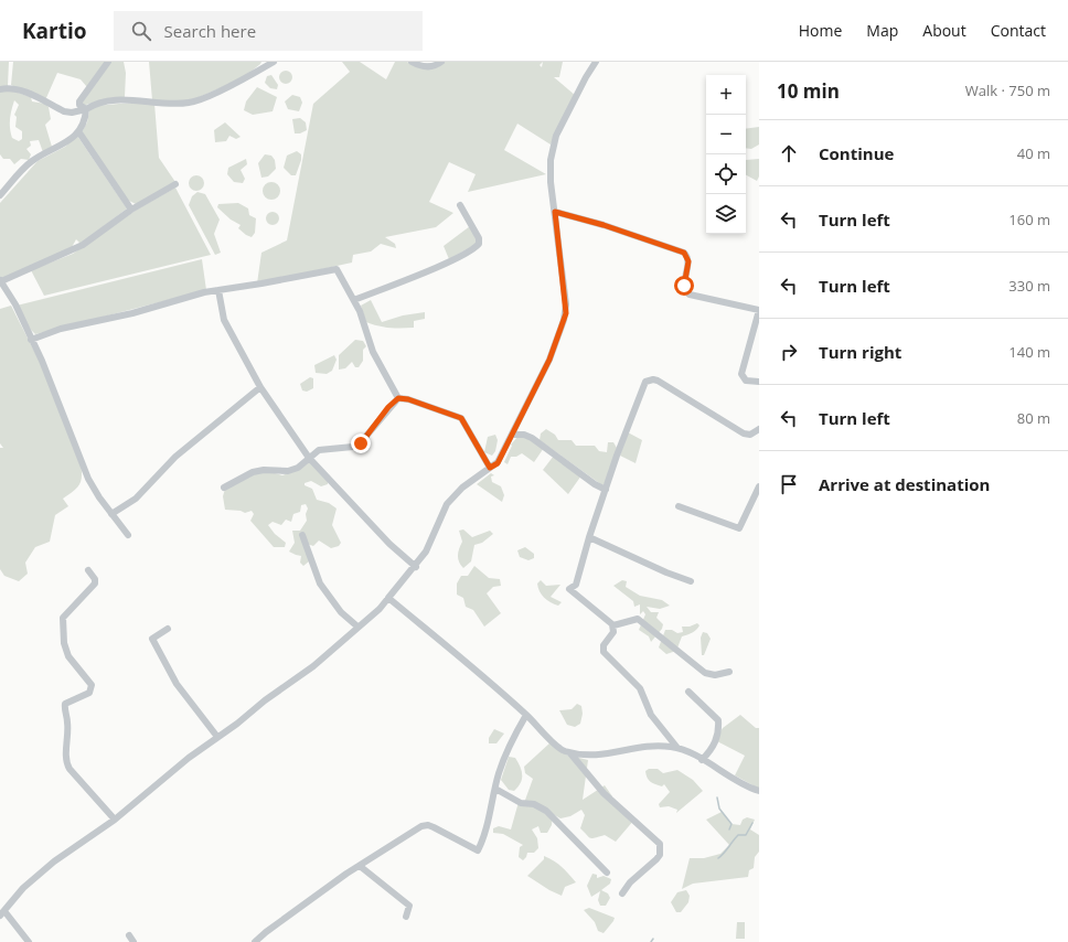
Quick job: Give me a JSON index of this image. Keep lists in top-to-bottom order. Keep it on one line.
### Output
{"page":{"header":"Kartio","search":"Search here","nav":["Home","Map","About","Contact"],"heading":["10 min","Walk · 750 m"],"map_buttons":["+","−"],"list":[["Continue","40 m"],["Turn left","160 m"],["Turn left","330 m"],["Turn right","140 m"],["Turn left","80 m"],"Arrive at destination"]}}
